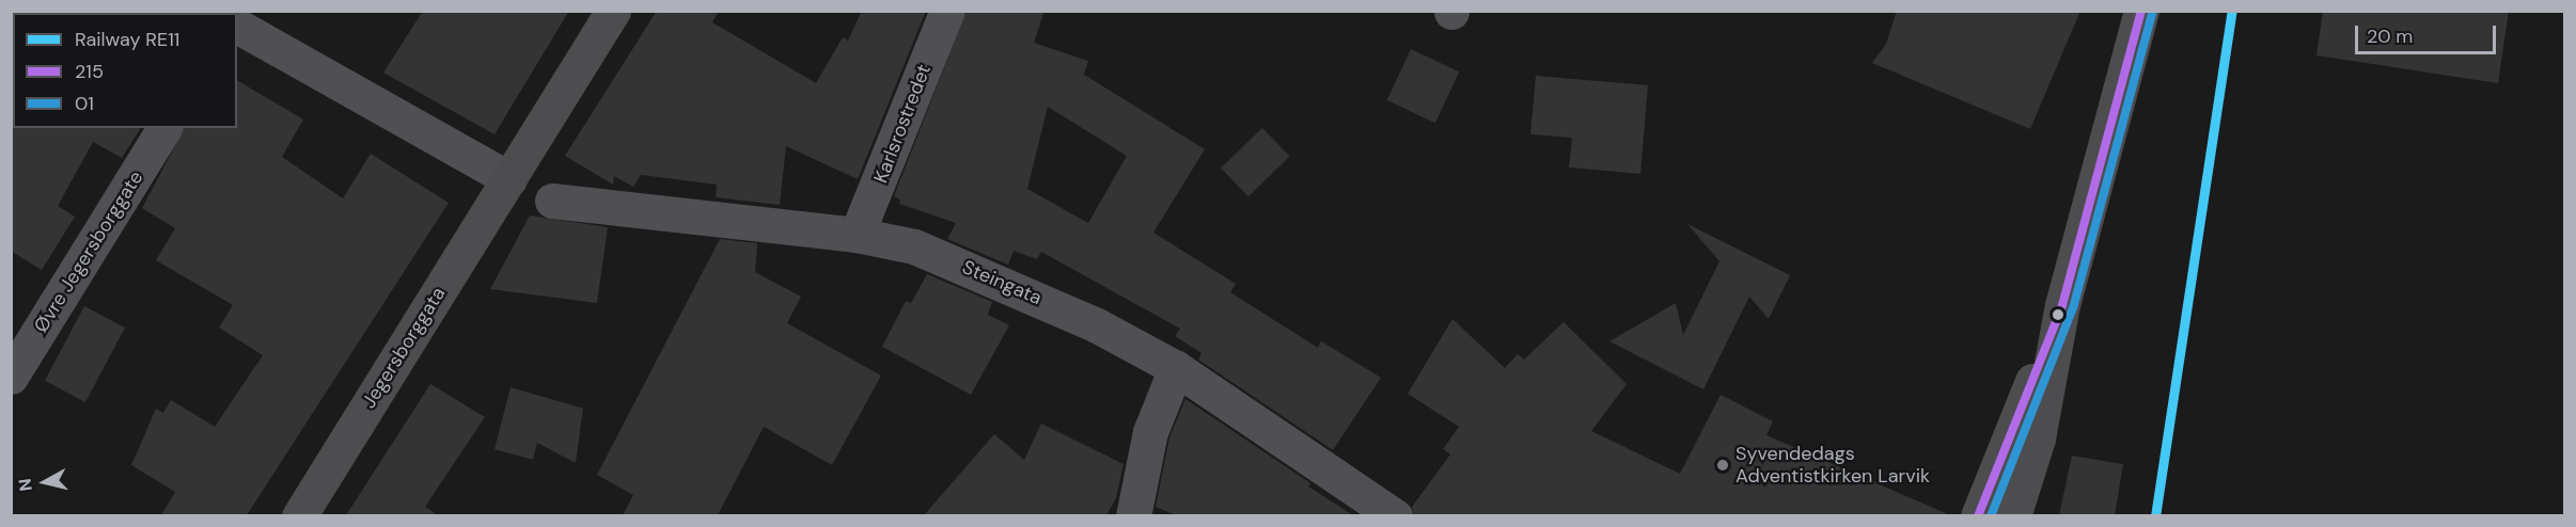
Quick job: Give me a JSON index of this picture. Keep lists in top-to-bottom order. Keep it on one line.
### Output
{"streets":{"main road":["Jegersborggata"],"street":["Karlsrostredet","Øvre Jegersborggate","Steingata"]},"crossings":[["Karlsrostredet","Steingata"]],"places":["Syvendedags Adventistkirken Larvik"],"lines":["rail line RE11","transit line 215","transit line 01"],"legend":["Railway RE11","215","01"],"scale_bar":"20 m","north":"left"}
